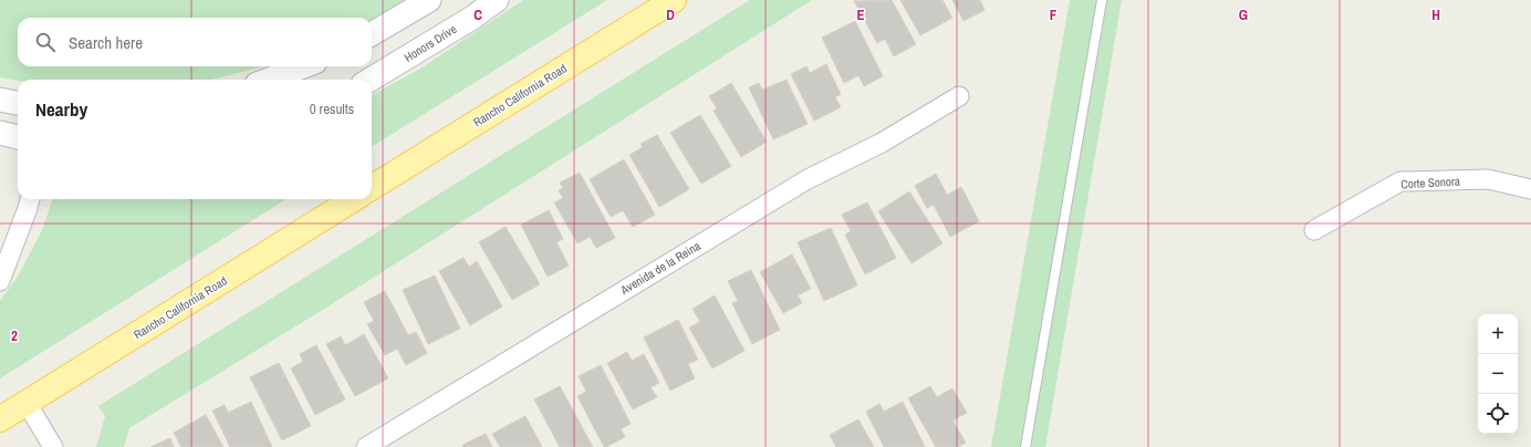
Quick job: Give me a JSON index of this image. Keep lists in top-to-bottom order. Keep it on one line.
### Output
{"streets":{"main road":["Rancho California Road"],"street":["Honors Drive","Corte Sonora","Avenida de la Reina"]},"page":{"search":"Search here","heading":["Nearby","0 results"],"map_buttons":["+","−"]},"grid":{"columns":["C","D","E","F","G","H"],"rows":["2"]}}
